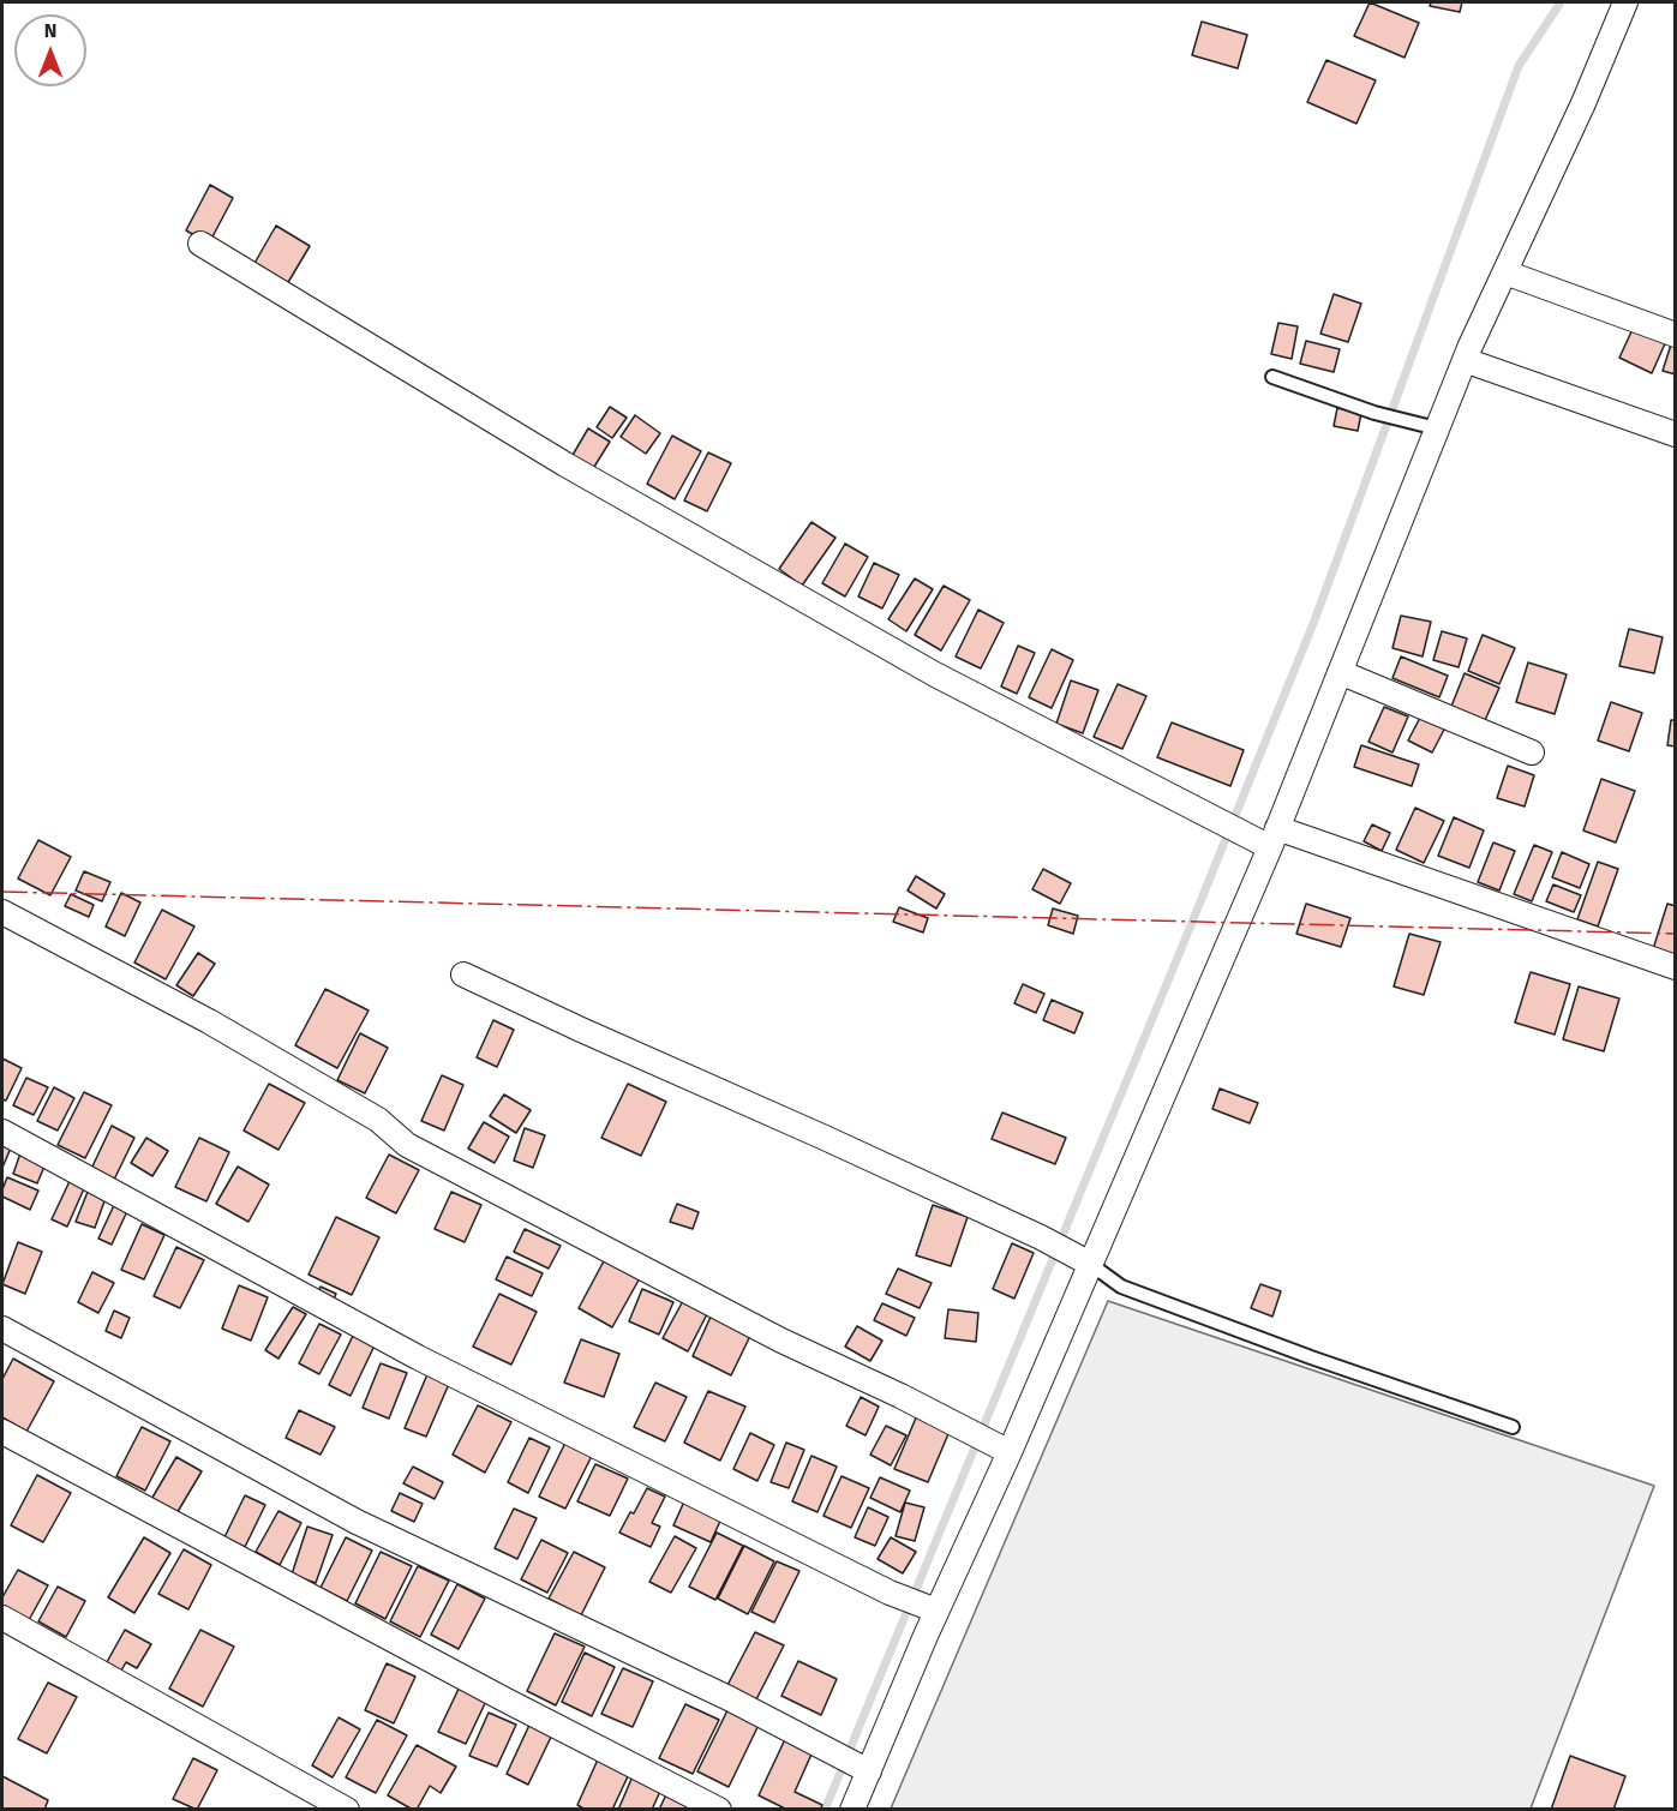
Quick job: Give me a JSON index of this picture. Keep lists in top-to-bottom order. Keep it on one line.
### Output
{"north":"top"}
